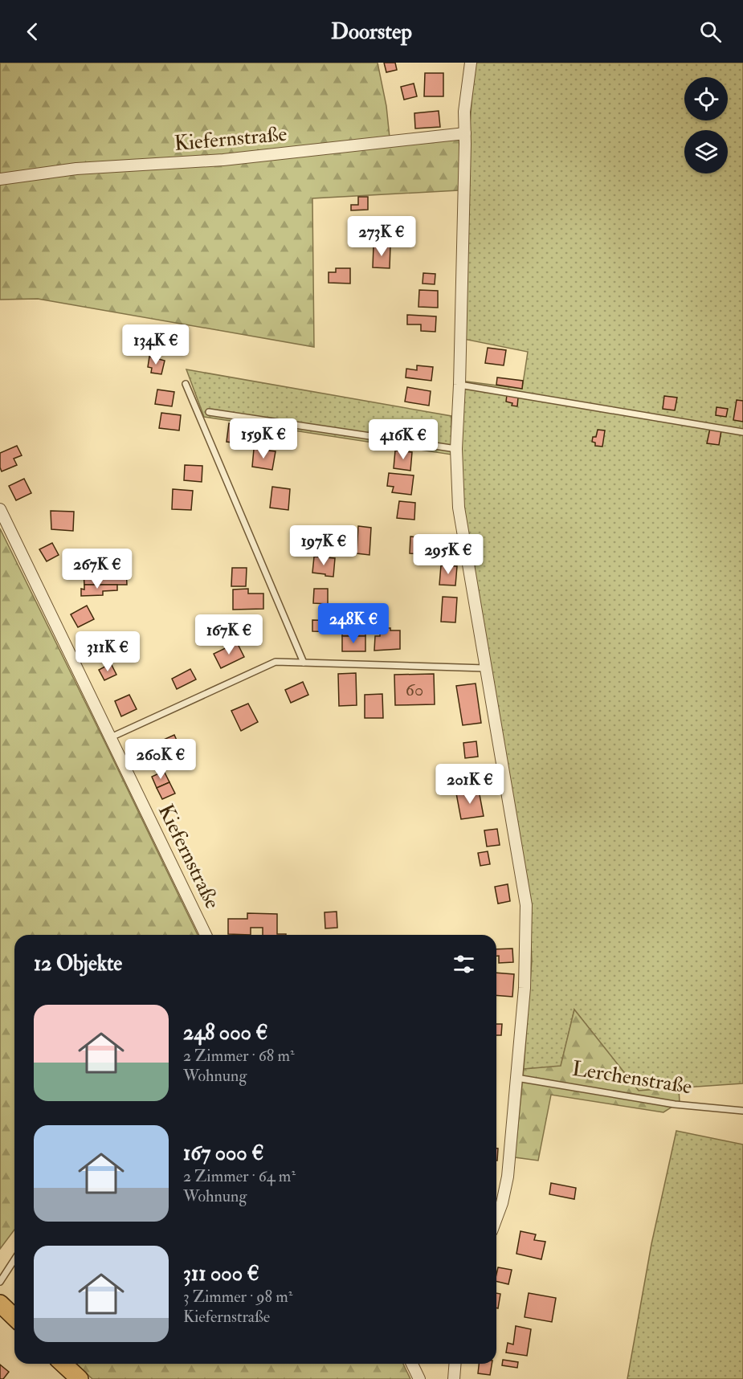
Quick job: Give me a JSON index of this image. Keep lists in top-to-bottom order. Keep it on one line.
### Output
{"streets":{"street":["Kiefernstraße"],"lane":["Lerchenstraße"]},"house_numbers":["60"],"page":{"header":"Doorstep","price":["273K €","134K €","159K €","416K €","197K €","295K €","267K €","248K €","167K €","311K €","260K €","201K €"],"heading":"12 Objekte","list":[{"name":"248 000 €","note":"2 Zimmer · 68 m² · Wohnung"},{"name":"167 000 €","note":"2 Zimmer · 64 m² · Wohnung"},{"name":"311 000 €","note":"3 Zimmer · 98 m² · Kiefernstraße"}]}}
